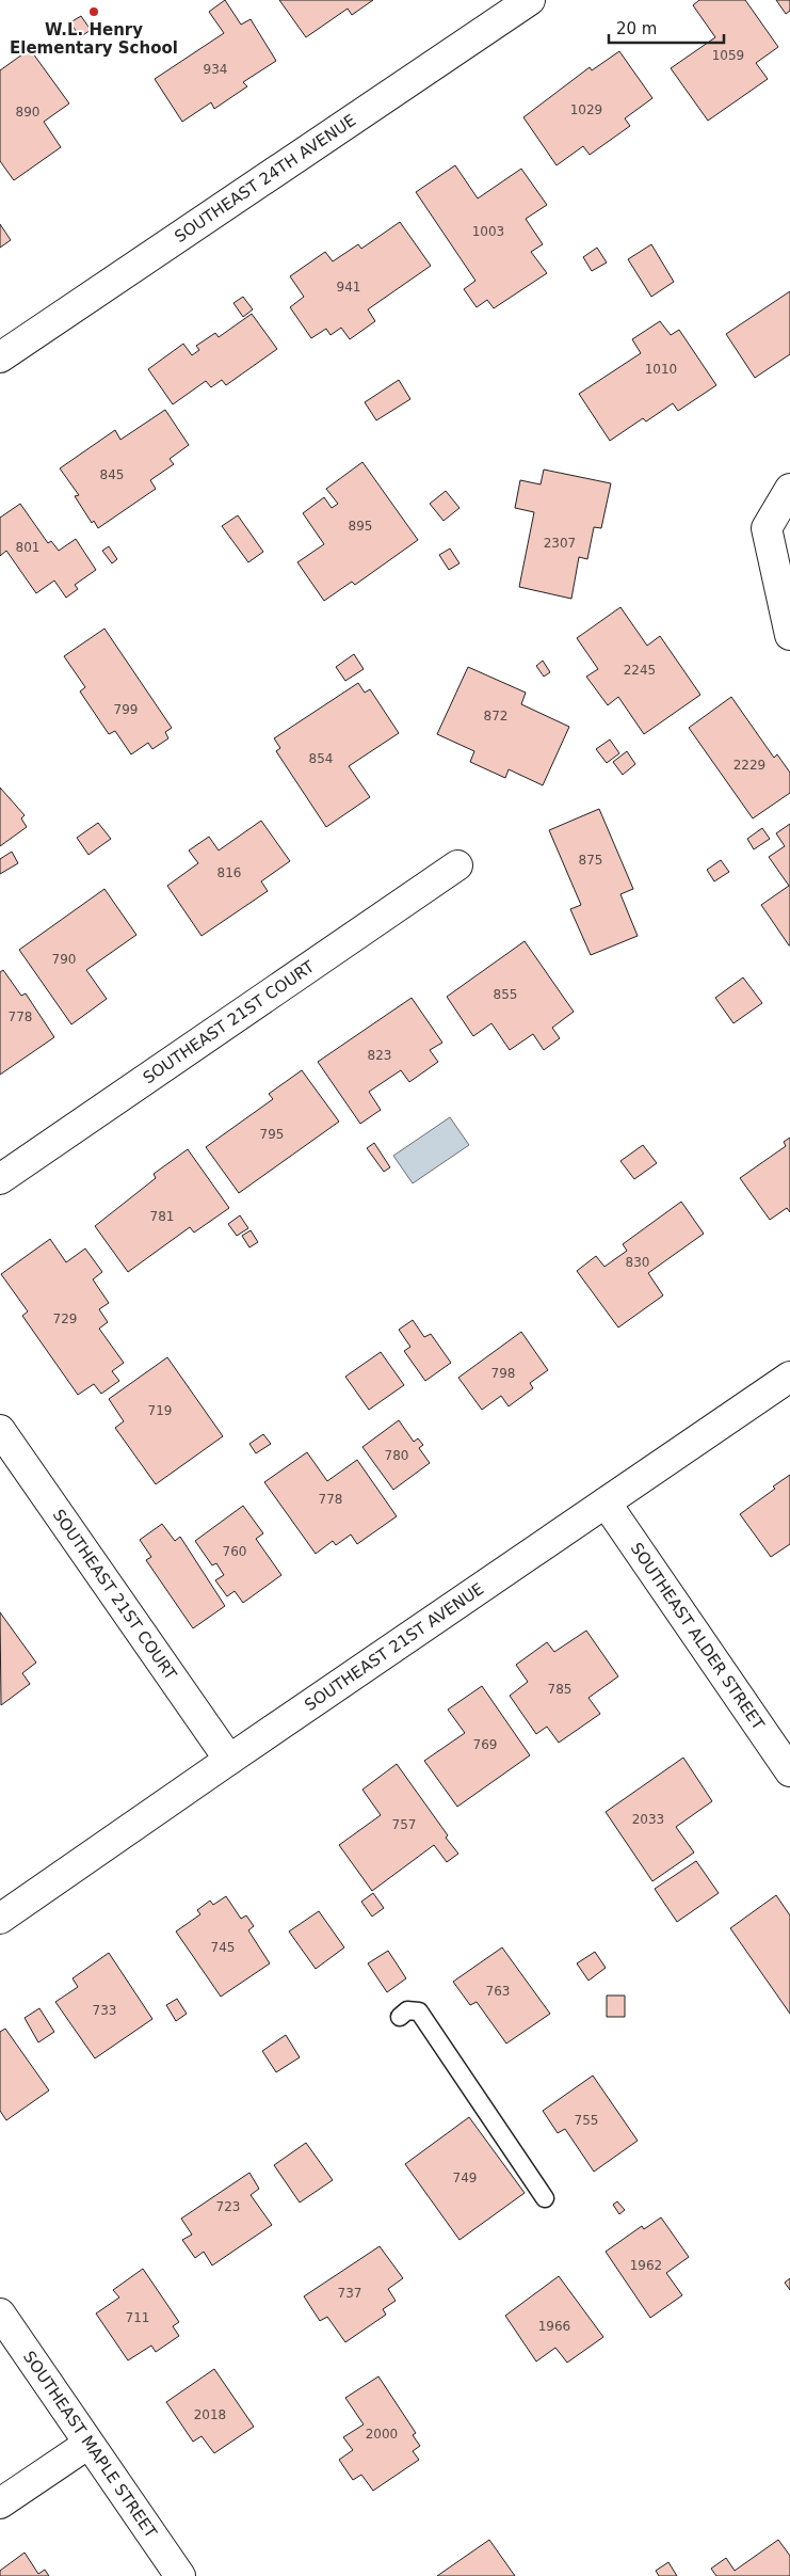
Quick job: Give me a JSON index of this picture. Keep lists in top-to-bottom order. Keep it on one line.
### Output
{"streets":{"street":["SOUTHEAST 24TH AVENUE","SOUTHEAST 21ST COURT","SOUTHEAST ALDER STREET","SOUTHEAST 21ST AVENUE","SOUTHEAST MAPLE STREET"]},"crossings":[["SOUTHEAST 21ST COURT","SOUTHEAST 21ST AVENUE"],["SOUTHEAST ALDER STREET","SOUTHEAST 21ST AVENUE"]],"places":["W.L. Henry Elementary School"],"house_numbers":["1059","934","1029","890","1003","941","1010","845","895","2307","801","2245","799","872","854","2229","875","816","790","855","778","823","795","781","830","729","798","719","780","778","760","785","769","2033","757","745","763","733","755","749","723","1962","737","711","1966","2018","2000"],"scale_bar":"20 m"}
